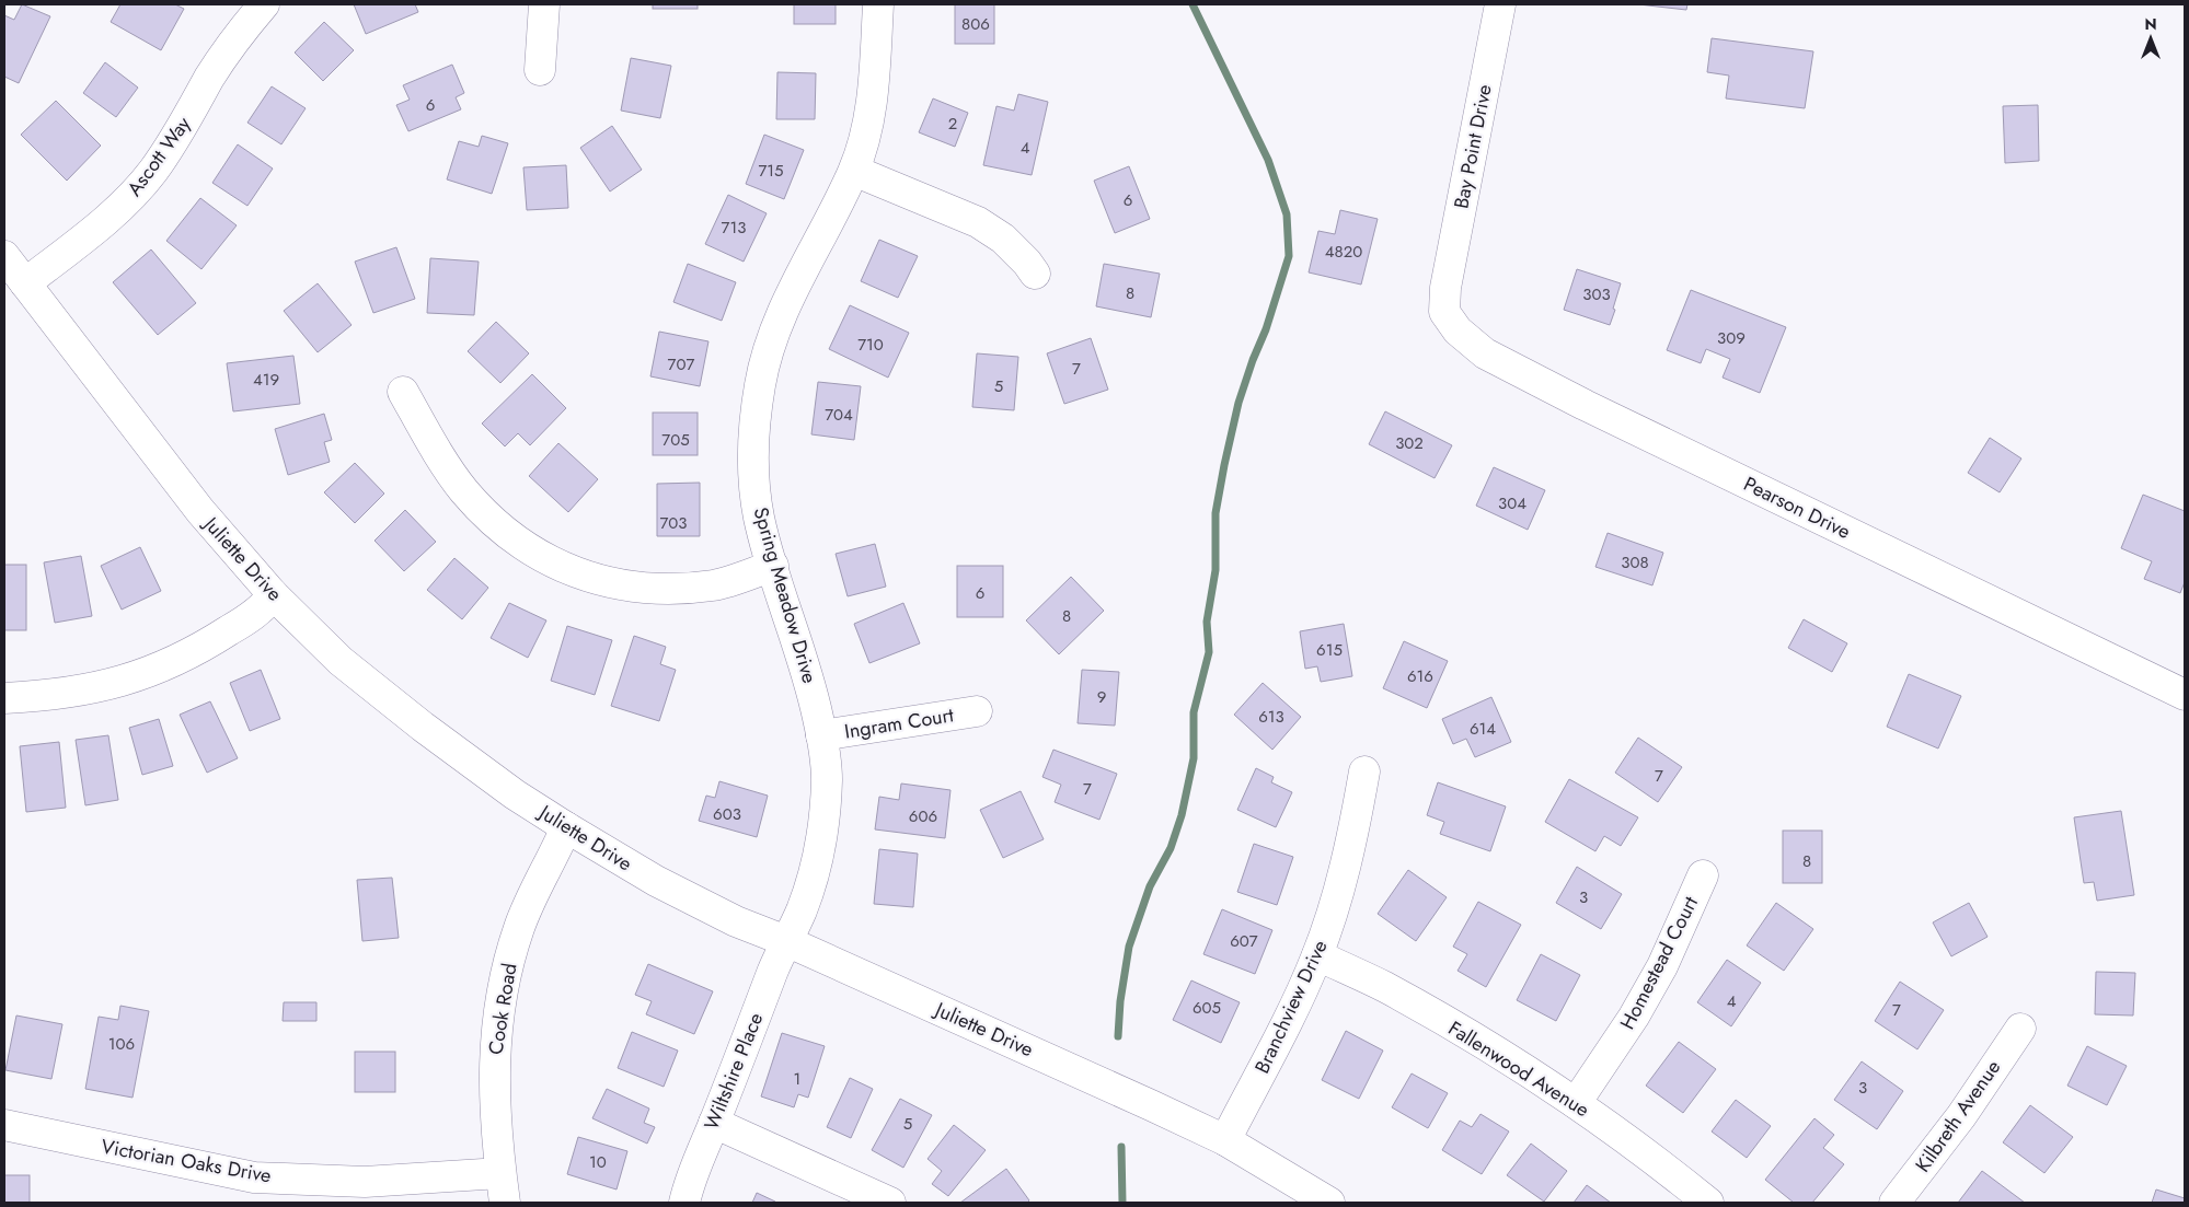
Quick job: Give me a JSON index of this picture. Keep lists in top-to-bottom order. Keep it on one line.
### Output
{"streets":{"street":["Bay Point Drive","Ascott Way","Pearson Drive","Juliette Drive","Spring Meadow Drive","Ingram Court","Homestead Court","Branchview Drive","Cook Road","Fallenwood Avenue","Wiltshire Place","Kilbreth Avenue","Victorian Oaks Drive"]},"crossings":[["Bay Point Drive","Pearson Drive"],["Ascott Way","Juliette Drive"],["Juliette Drive","Spring Meadow Drive"],["Juliette Drive","Branchview Drive"],["Juliette Drive","Cook Road"],["Juliette Drive","Wiltshire Place"],["Spring Meadow Drive","Ingram Court"],["Spring Meadow Drive","Wiltshire Place"],["Homestead Court","Fallenwood Avenue"],["Branchview Drive","Fallenwood Avenue"],["Cook Road","Victorian Oaks Drive"]],"house_numbers":["806","6","2","4","715","6","713","4820","8","303","309","710","707","7","419","5","704","705","302","304","703","308","6","8","615","616","9","613","614","7","7","603","606","8","3","607","4","605","7","106","1","3","5","10"],"north":"top"}
